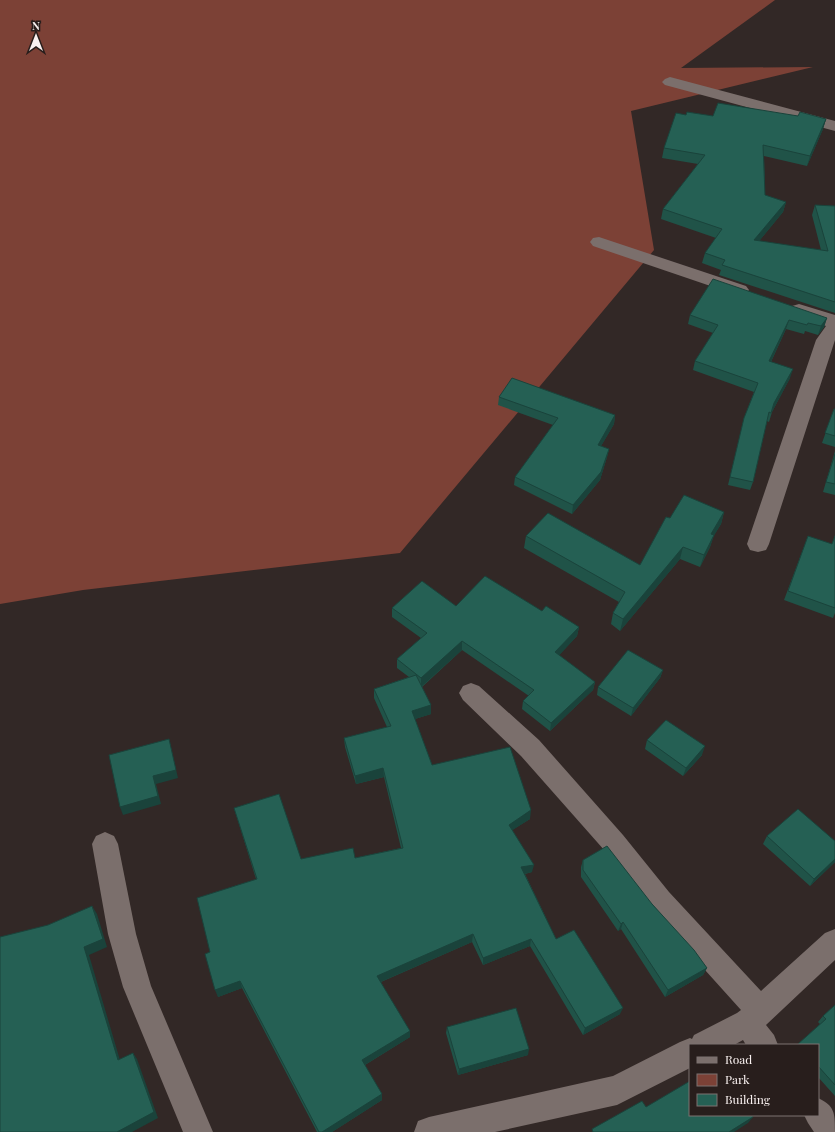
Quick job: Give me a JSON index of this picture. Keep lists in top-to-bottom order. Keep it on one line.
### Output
{"legend":["Road","Park","Building"],"north":"top"}
